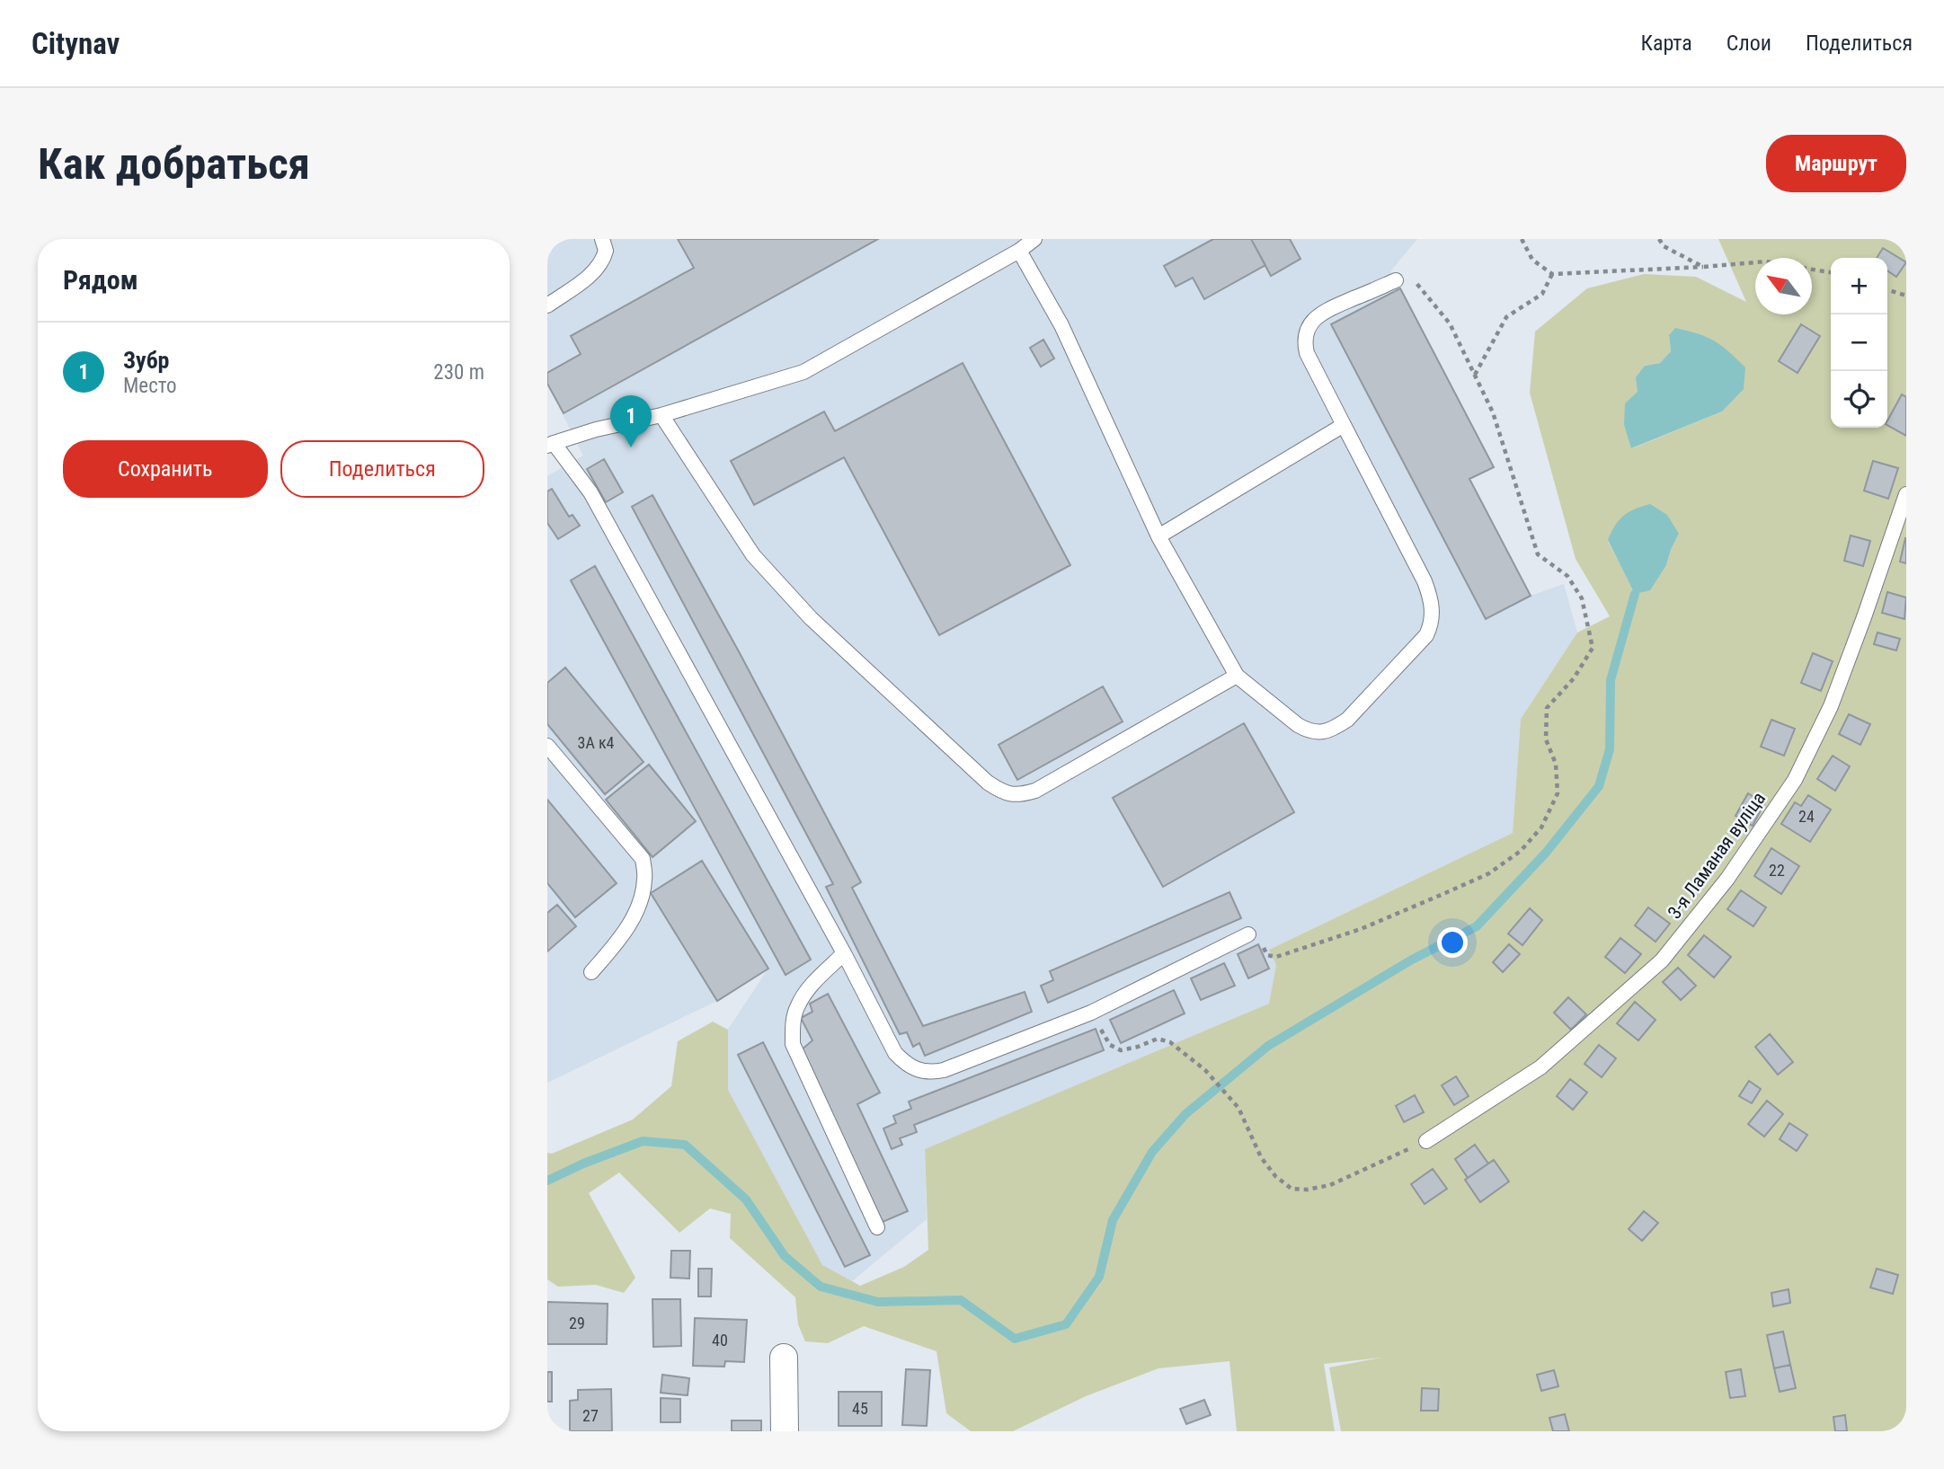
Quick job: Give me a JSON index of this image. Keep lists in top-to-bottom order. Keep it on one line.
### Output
{"streets":{"lane":["3-я Ламаная вуліца"]},"house_numbers":["3А к4","24","22","29","40","45","27"],"north":"top left","page":{"header":"Citynav","nav":["Карта","Слои","Поделиться"],"buttons":["Маршрут",["Сохранить","Поделиться"]],"title":"Как добраться","heading":"Рядом","map_buttons":["+","−"],"list":[{"mark":"1","name":"Зубр","note":"Место","value":"230 m"}],"pins":"1"}}
